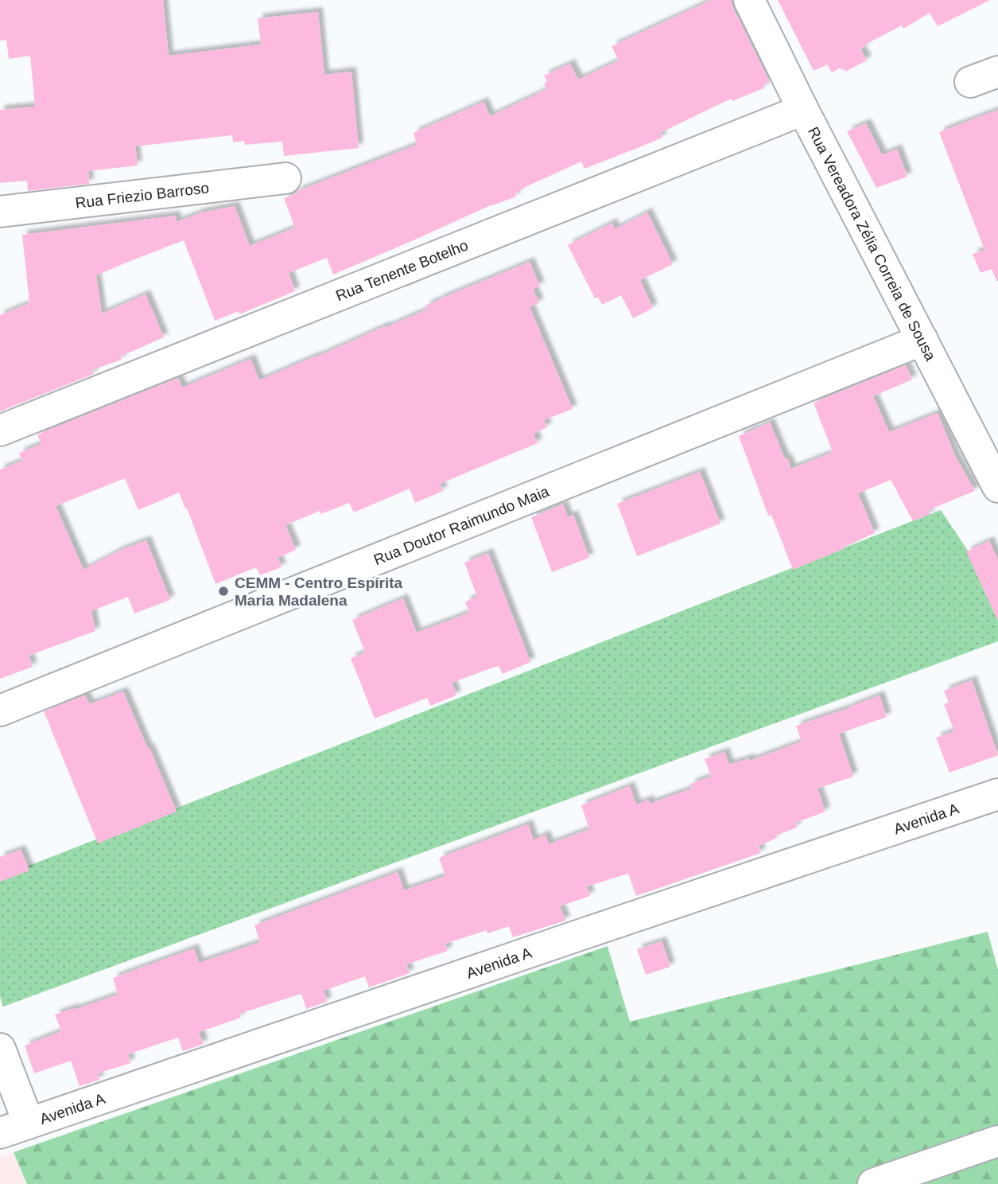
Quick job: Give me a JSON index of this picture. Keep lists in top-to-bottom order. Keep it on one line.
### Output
{"streets":{"street":["Rua Friezio Barroso","Rua Vereadora Zélia Correia de Sousa","Rua Tenente Botelho","Rua Doutor Raimundo Maia","Avenida A"]},"crossings":[["Rua Vereadora Zélia Correia de Sousa","Rua Tenente Botelho"],["Rua Vereadora Zélia Correia de Sousa","Rua Doutor Raimundo Maia"]],"places":["CEMM - Centro Espírita Maria Madalena"]}
